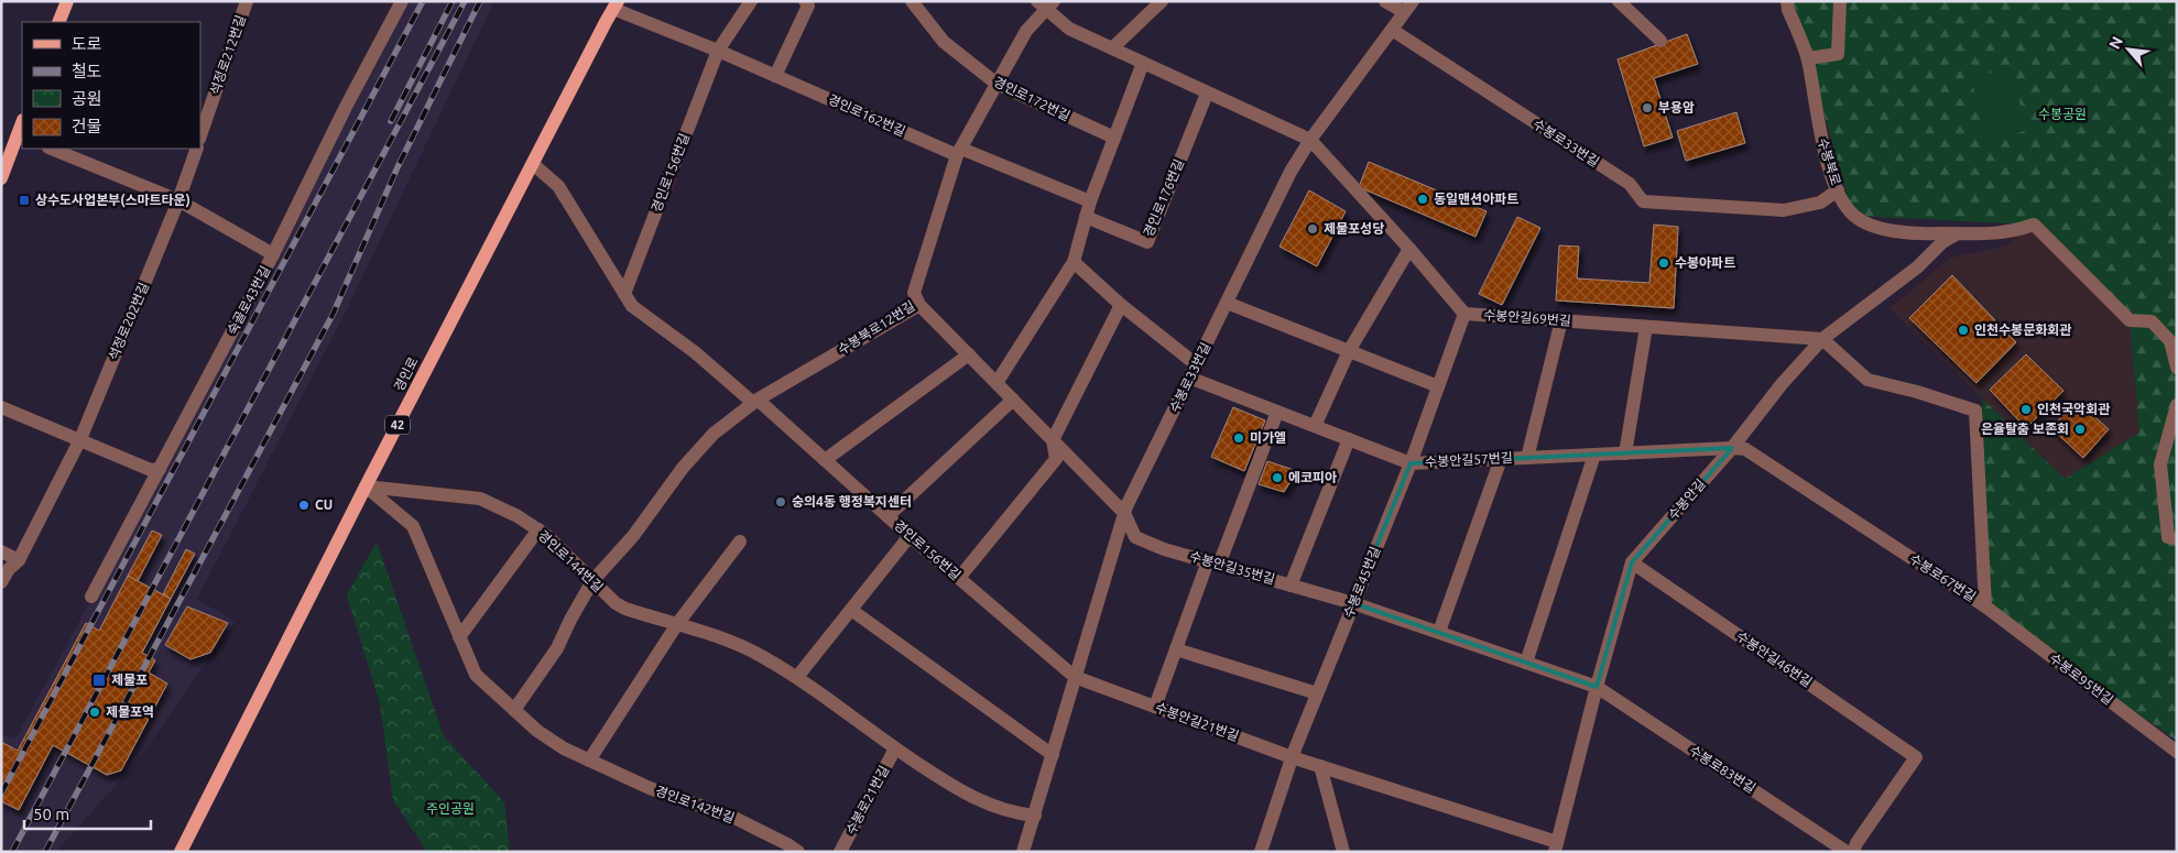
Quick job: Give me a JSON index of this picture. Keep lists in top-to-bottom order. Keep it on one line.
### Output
{"streets":{"main road":["경인로","42"],"street":["석정로212번길","경인로172번길","경인로162번길","수봉로33번길","수봉북로","경인로156번길","경인로176번길","숙골로43번길","수봉안길69번길","석정로202번길","수봉북로12번길","수봉안길57번길","수봉안길","경인로144번길","수봉안길35번길","수봉로67번길","수봉로45번길","수봉안길46번길","수봉로95번길","수봉안길21번길","수봉로83번길","수봉로21번길","경인로142번길"]},"crossings":[["경인로172번길","수봉북로12번길"],["경인로162번길","경인로156번길"],["경인로162번길","수봉북로12번길"],["경인로162번길","경인로"],["수봉로33번길","수봉북로"],["수봉로33번길","경인로156번길"],["수봉로33번길","수봉안길69번길"],["수봉로33번길","수봉안길57번길"],["수봉로33번길","경인로144번길"],["수봉로33번길","수봉안길35번길"],["수봉로33번길","수봉안길21번길"],["수봉북로","수봉안길"],["경인로156번길","수봉북로12번길"],["경인로156번길","경인로"],["경인로156번길","수봉안길21번길"],["수봉안길69번길","수봉안길"],["수봉안길69번길","수봉로67번길"],["수봉안길69번길","수봉로45번길"],["수봉북로12번길","경인로144번길"],["수봉북로12번길","수봉안길35번길"],["경인로","경인로144번길"],["경인로","경인로142번길"],["수봉안길57번길","수봉안길"],["수봉안길57번길","수봉로67번길"],["수봉안길57번길","수봉로45번길"],["수봉안길","수봉안길35번길"],["수봉안길","수봉로67번길"],["수봉안길","수봉안길46번길"],["수봉안길","수봉안길21번길"],["수봉안길","수봉로83번길"],["경인로144번길","수봉로21번길"],["경인로144번길","경인로142번길"],["수봉안길35번길","수봉로45번길"],["수봉안길35번길","수봉로83번길"],["수봉로67번길","수봉로95번길"],["수봉로45번길","수봉안길21번길"]],"parks":["수봉공원","주인공원"],"places":{"other":["부용암","동일맨션아파트","제물포성당","수봉아파트","인천수봉문화회관","인천국악회관","은율탈춤 보존회","미가엘","에코피아","숭의4동 행정복지센터","CU","제물포역"],"transit":["상수도사업본부(스마트타운)","제물포"]},"legend":["도로","철도","공원","건물"],"scale_bar":"50 m","north":"top left"}
